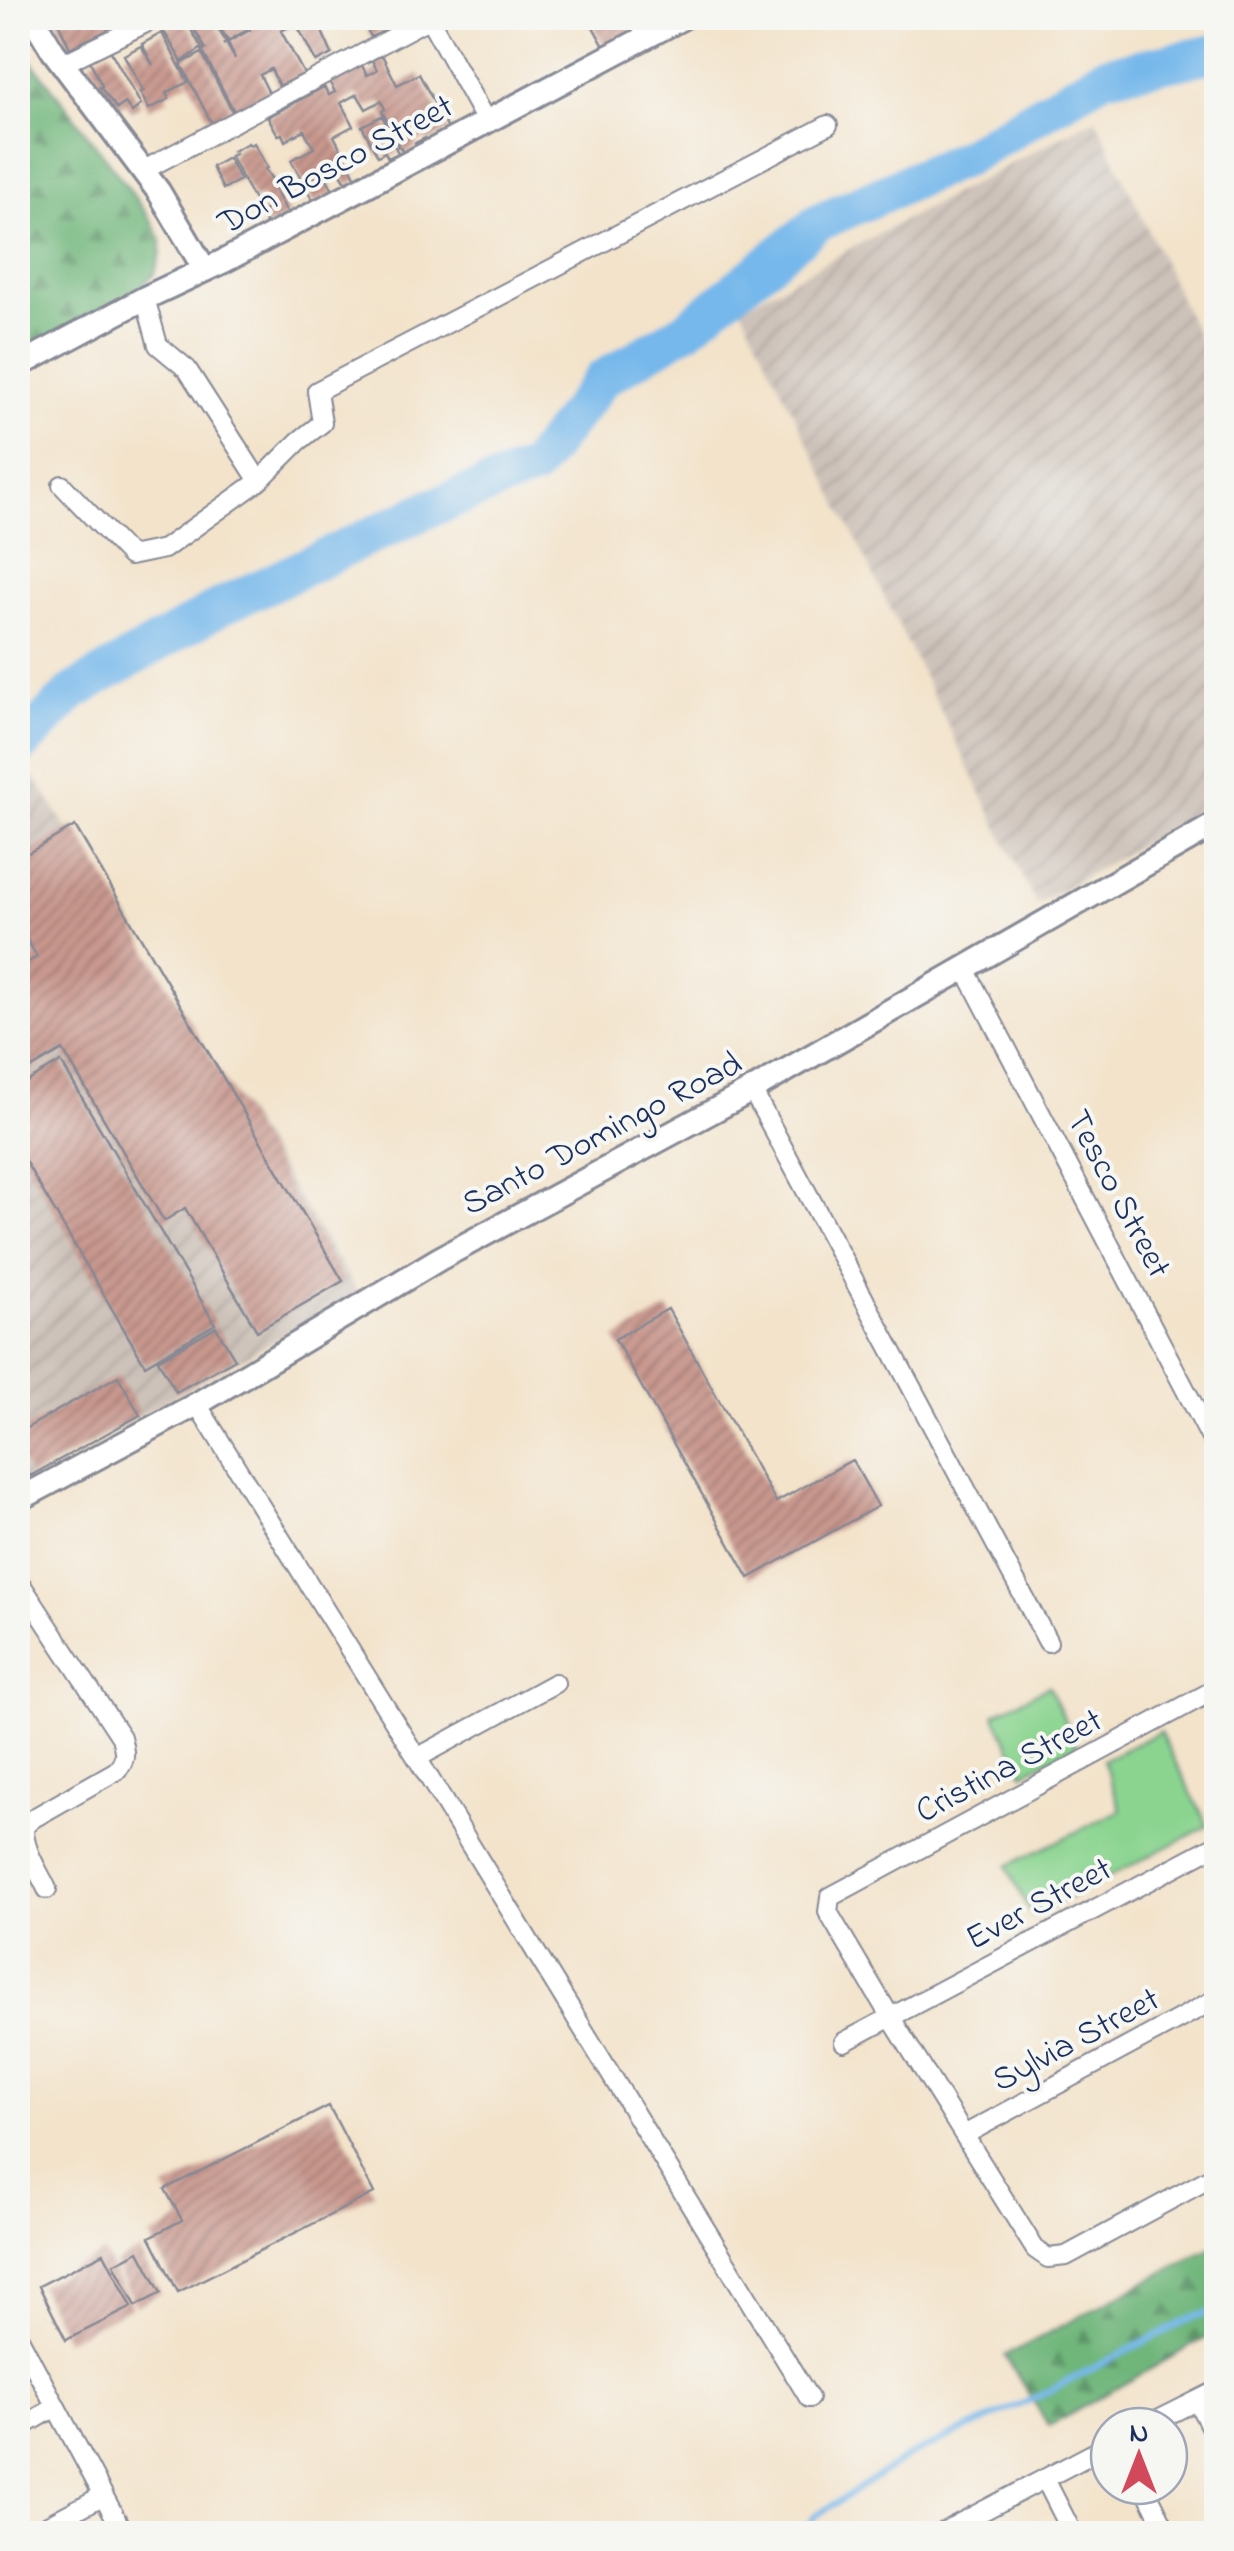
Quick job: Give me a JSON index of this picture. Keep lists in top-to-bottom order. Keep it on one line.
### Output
{"streets":{"street":["Don Bosco Street","Santo Domingo Road","Tesco Street","Cristina Street","Ever Street","Sylvia Street"]},"crossings":[["Santo Domingo Road","Tesco Street"],["Cristina Street","Ever Street"]],"north":"top"}
